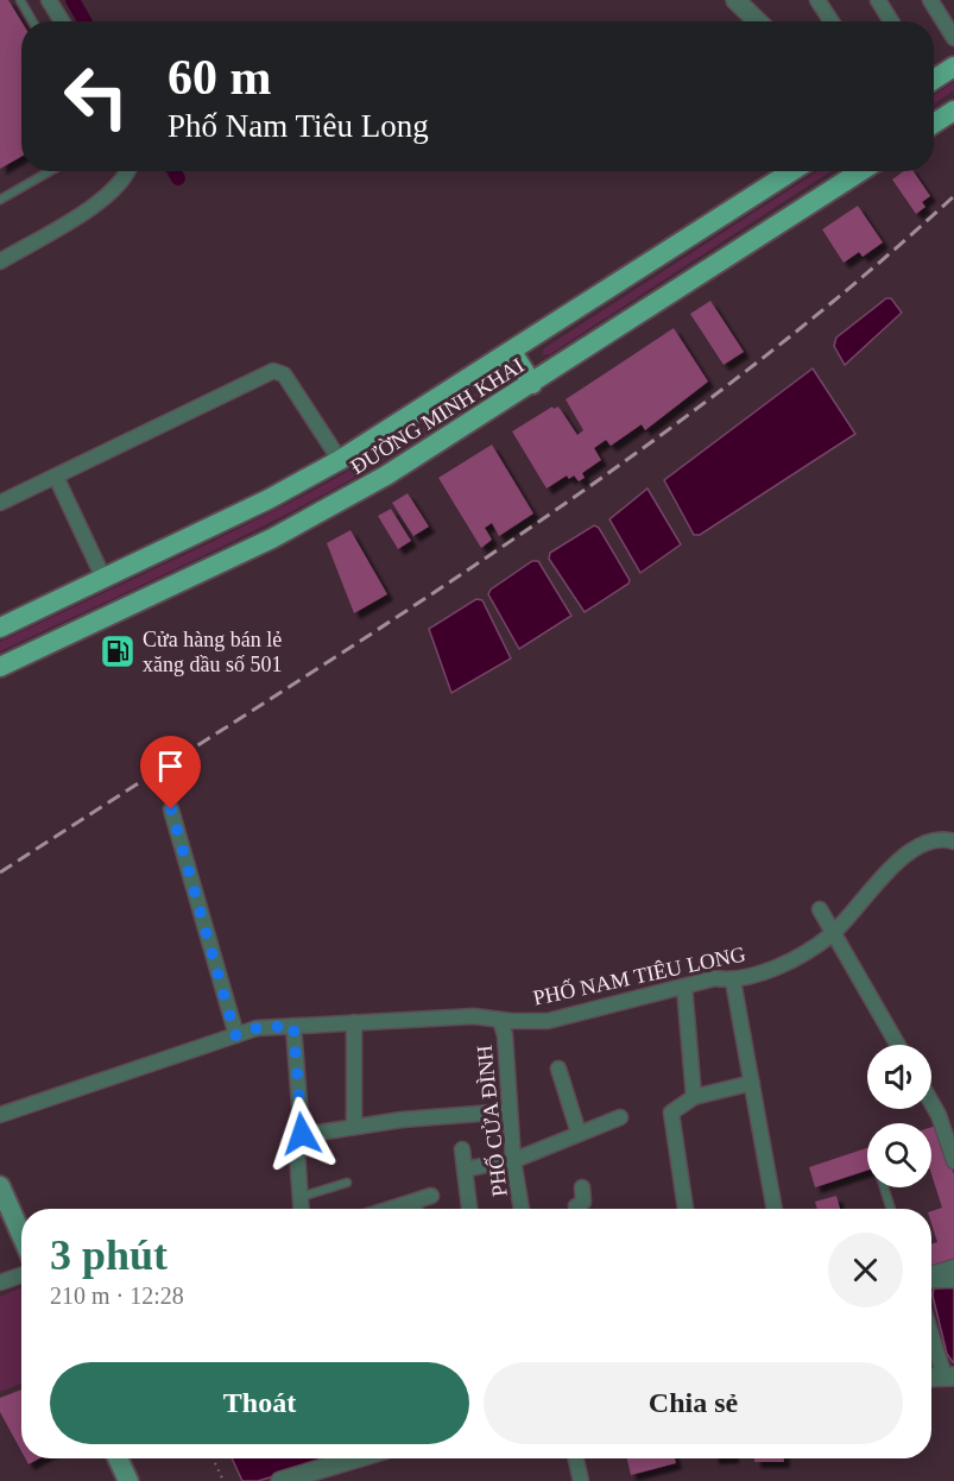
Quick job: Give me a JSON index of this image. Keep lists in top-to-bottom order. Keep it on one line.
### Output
{"streets":{"main road":["ĐƯỜNG MINH KHAI"],"street":["PHỐ NAM TIÊU LONG","PHỐ CỬA ĐÌNH"]},"crossings":[["PHỐ NAM TIÊU LONG","PHỐ CỬA ĐÌNH"]],"places":{"fuel station":["Cửa hàng bán lẻ xăng dầu số 501"]},"page":{"turn":["60 m","Phố Nam Tiêu Long"],"heading":["3 phút","210 m · 12:28"],"buttons":["Thoát","Chia sẻ"]}}
